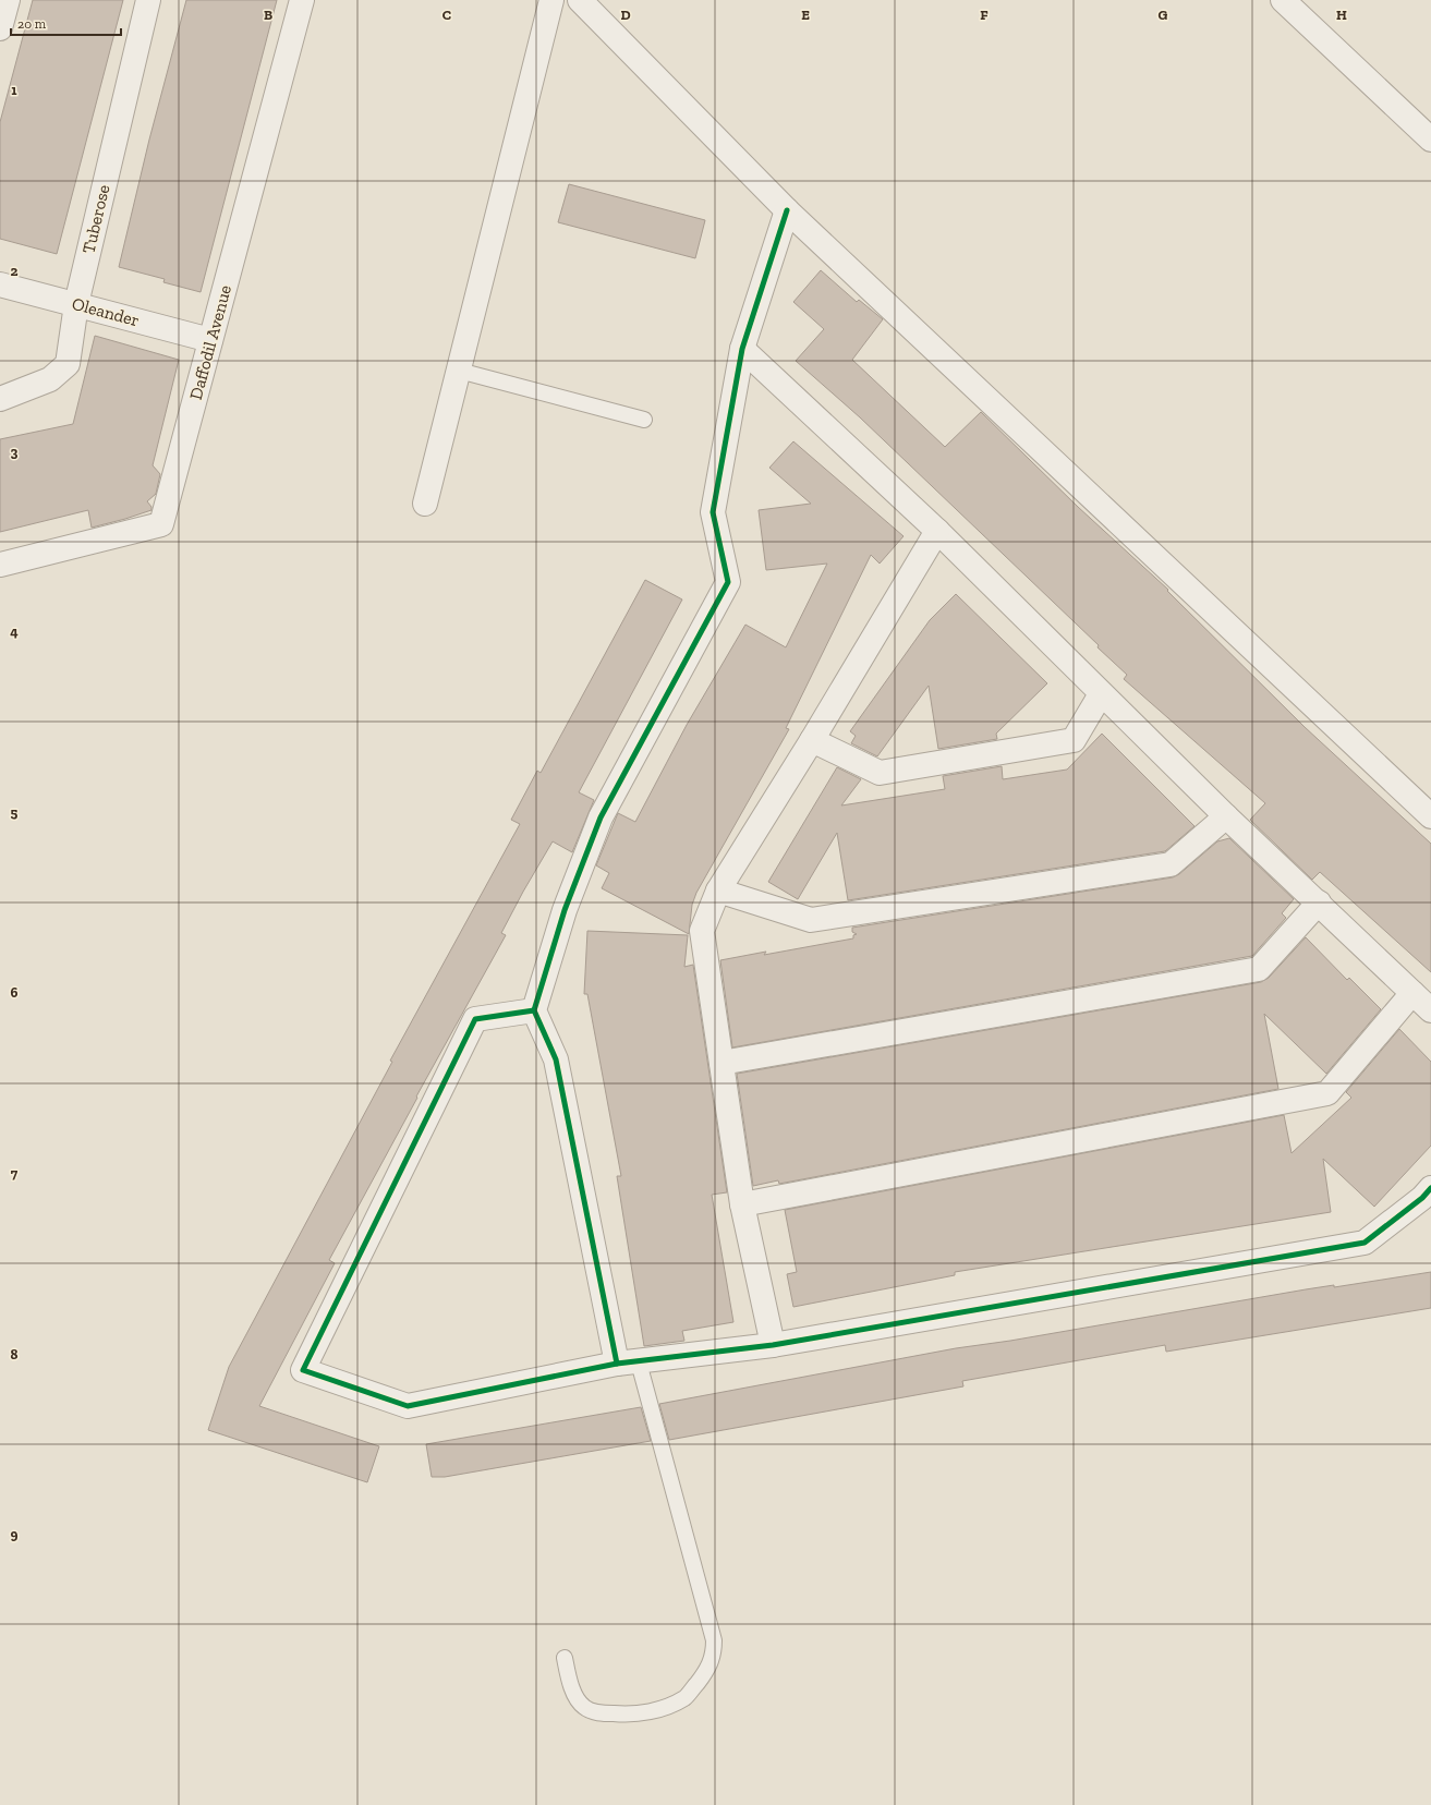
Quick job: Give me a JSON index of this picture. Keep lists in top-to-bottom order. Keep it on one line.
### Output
{"streets":{"street":["Tuberose","Oleander","Daffodil Avenue"]},"crossings":[["Tuberose","Oleander"],["Oleander","Daffodil Avenue"]],"scale_bar":"20 m","grid":{"columns":["B","C","D","E","F","G","H"],"rows":["1","2","3","4","5","6","7","8","9"]}}
